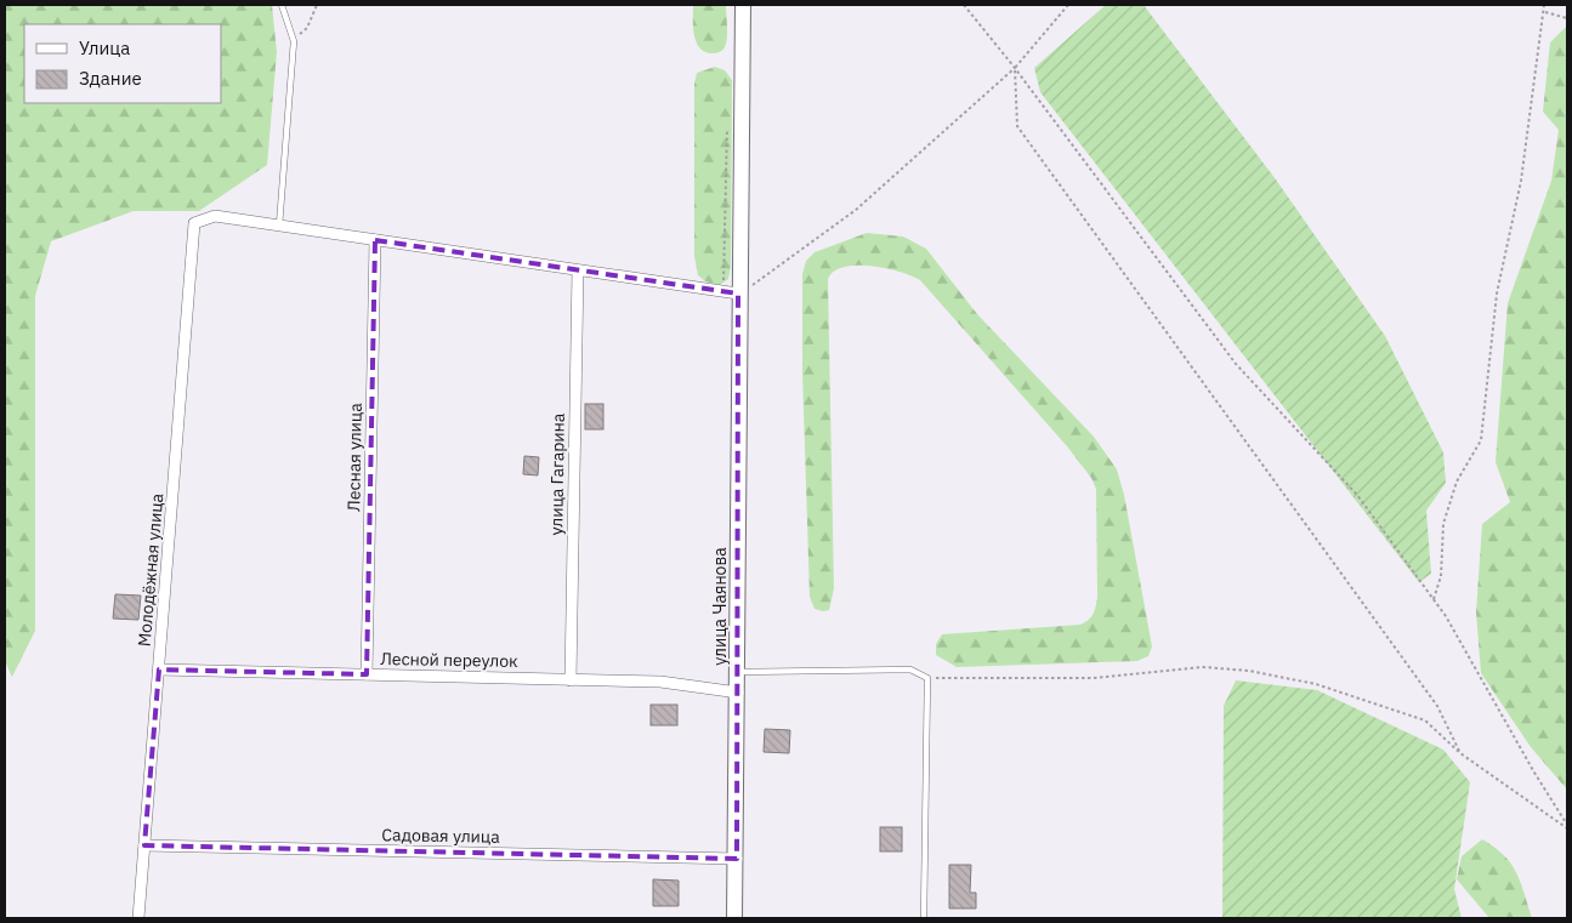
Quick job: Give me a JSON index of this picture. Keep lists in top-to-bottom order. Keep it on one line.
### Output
{"streets":{"street":["Лесная улица","улица Гагарина","Молодёжная улица","улица Чаянова","Лесной переулок","Садовая улица"]},"crossings":[["Лесная улица","Лесной переулок"],["улица Гагарина","Лесной переулок"],["Молодёжная улица","Лесной переулок"],["Молодёжная улица","Садовая улица"],["улица Чаянова","Лесной переулок"],["улица Чаянова","Садовая улица"]],"legend":["Улица","Здание"]}
